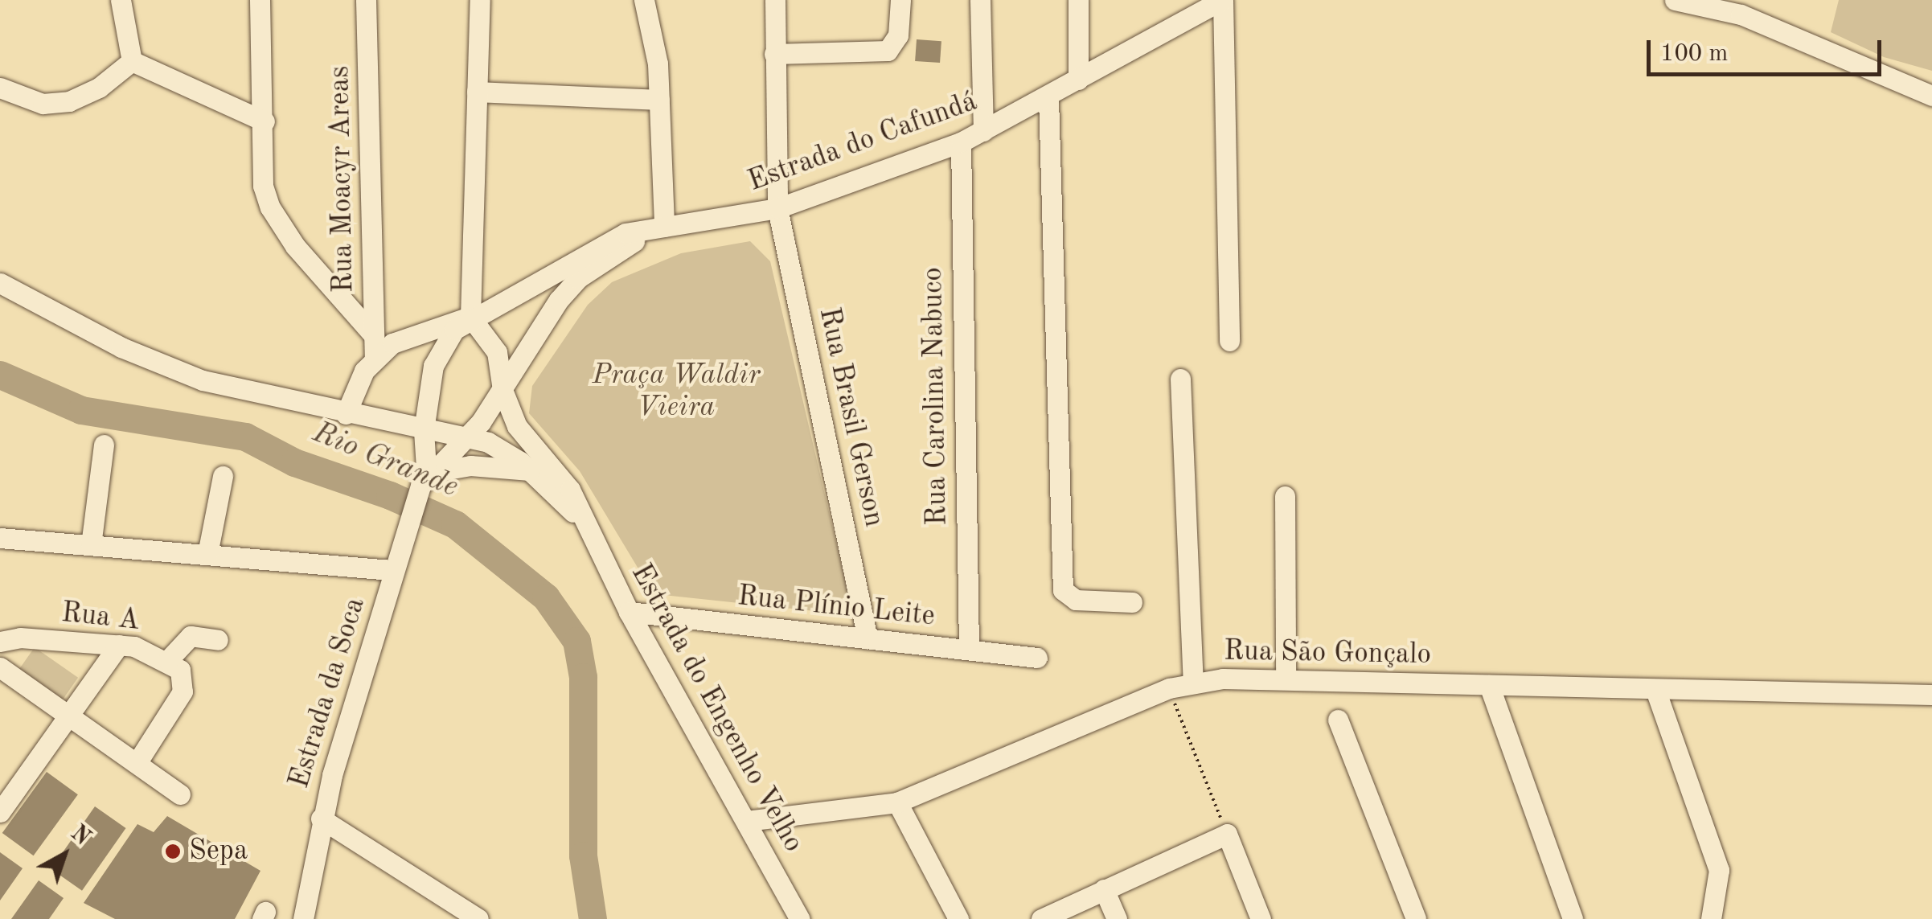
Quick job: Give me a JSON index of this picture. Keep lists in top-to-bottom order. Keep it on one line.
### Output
{"streets":{"street":["Estrada do Cafundá","Rua Moacyr Areas","Rua Carolina Nabuco","Rua Brasil Gerson","Rua Plínio Leite","Rua A","Rua São Gonçalo","Estrada da Soca","Estrada do Engenho Velho"]},"crossings":[["Estrada do Cafundá","Rua Carolina Nabuco"],["Estrada do Cafundá","Rua Brasil Gerson"],["Estrada do Cafundá","Estrada da Soca"],["Estrada do Cafundá","Estrada do Engenho Velho"],["Rua Carolina Nabuco","Rua Plínio Leite"],["Rua Brasil Gerson","Rua Plínio Leite"],["Rua Plínio Leite","Estrada do Engenho Velho"],["Rua São Gonçalo","Estrada do Engenho Velho"],["Estrada da Soca","Estrada do Engenho Velho"]],"water":["Rio Grande"],"parks":["Praça Waldir Vieira"],"places":["Sepa"],"scale_bar":"100 m","north":"top right"}
